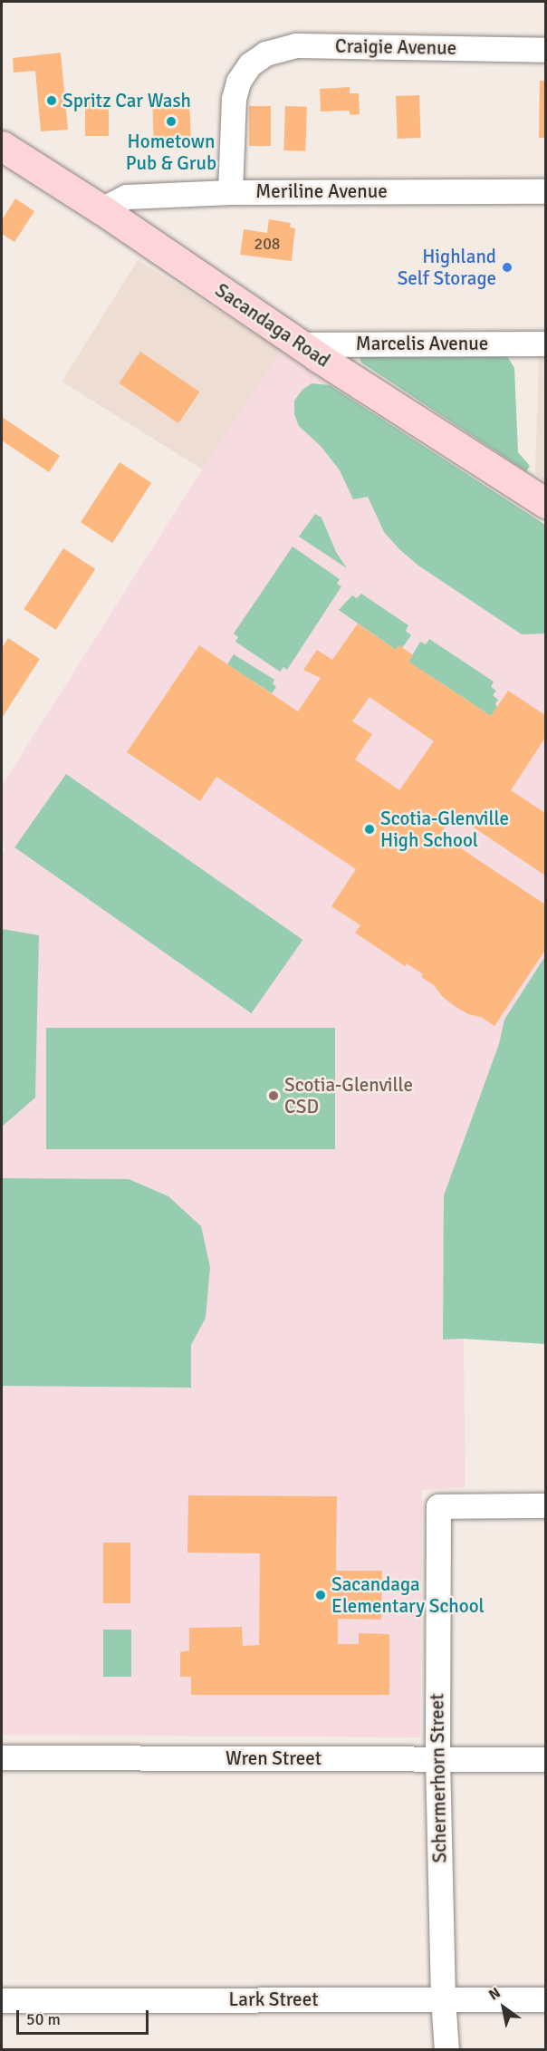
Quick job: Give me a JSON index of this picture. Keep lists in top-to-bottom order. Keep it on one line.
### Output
{"streets":{"main road":["Sacandaga Road"],"street":["Craigie Avenue","Meriline Avenue","Marcelis Avenue","Wren Street","Schermerhorn Street","Lark Street"]},"crossings":[["Craigie Avenue","Meriline Avenue"],["Meriline Avenue","Sacandaga Road"],["Sacandaga Road","Marcelis Avenue"],["Wren Street","Schermerhorn Street"],["Schermerhorn Street","Lark Street"]],"places":["Spritz Car Wash","Hometown Pub & Grub","Highland Self Storage","Scotia-Glenville High School","Scotia-Glenville CSD","Sacandaga Elementary School"],"house_numbers":["208"],"scale_bar":"50 m","north":"top left"}
